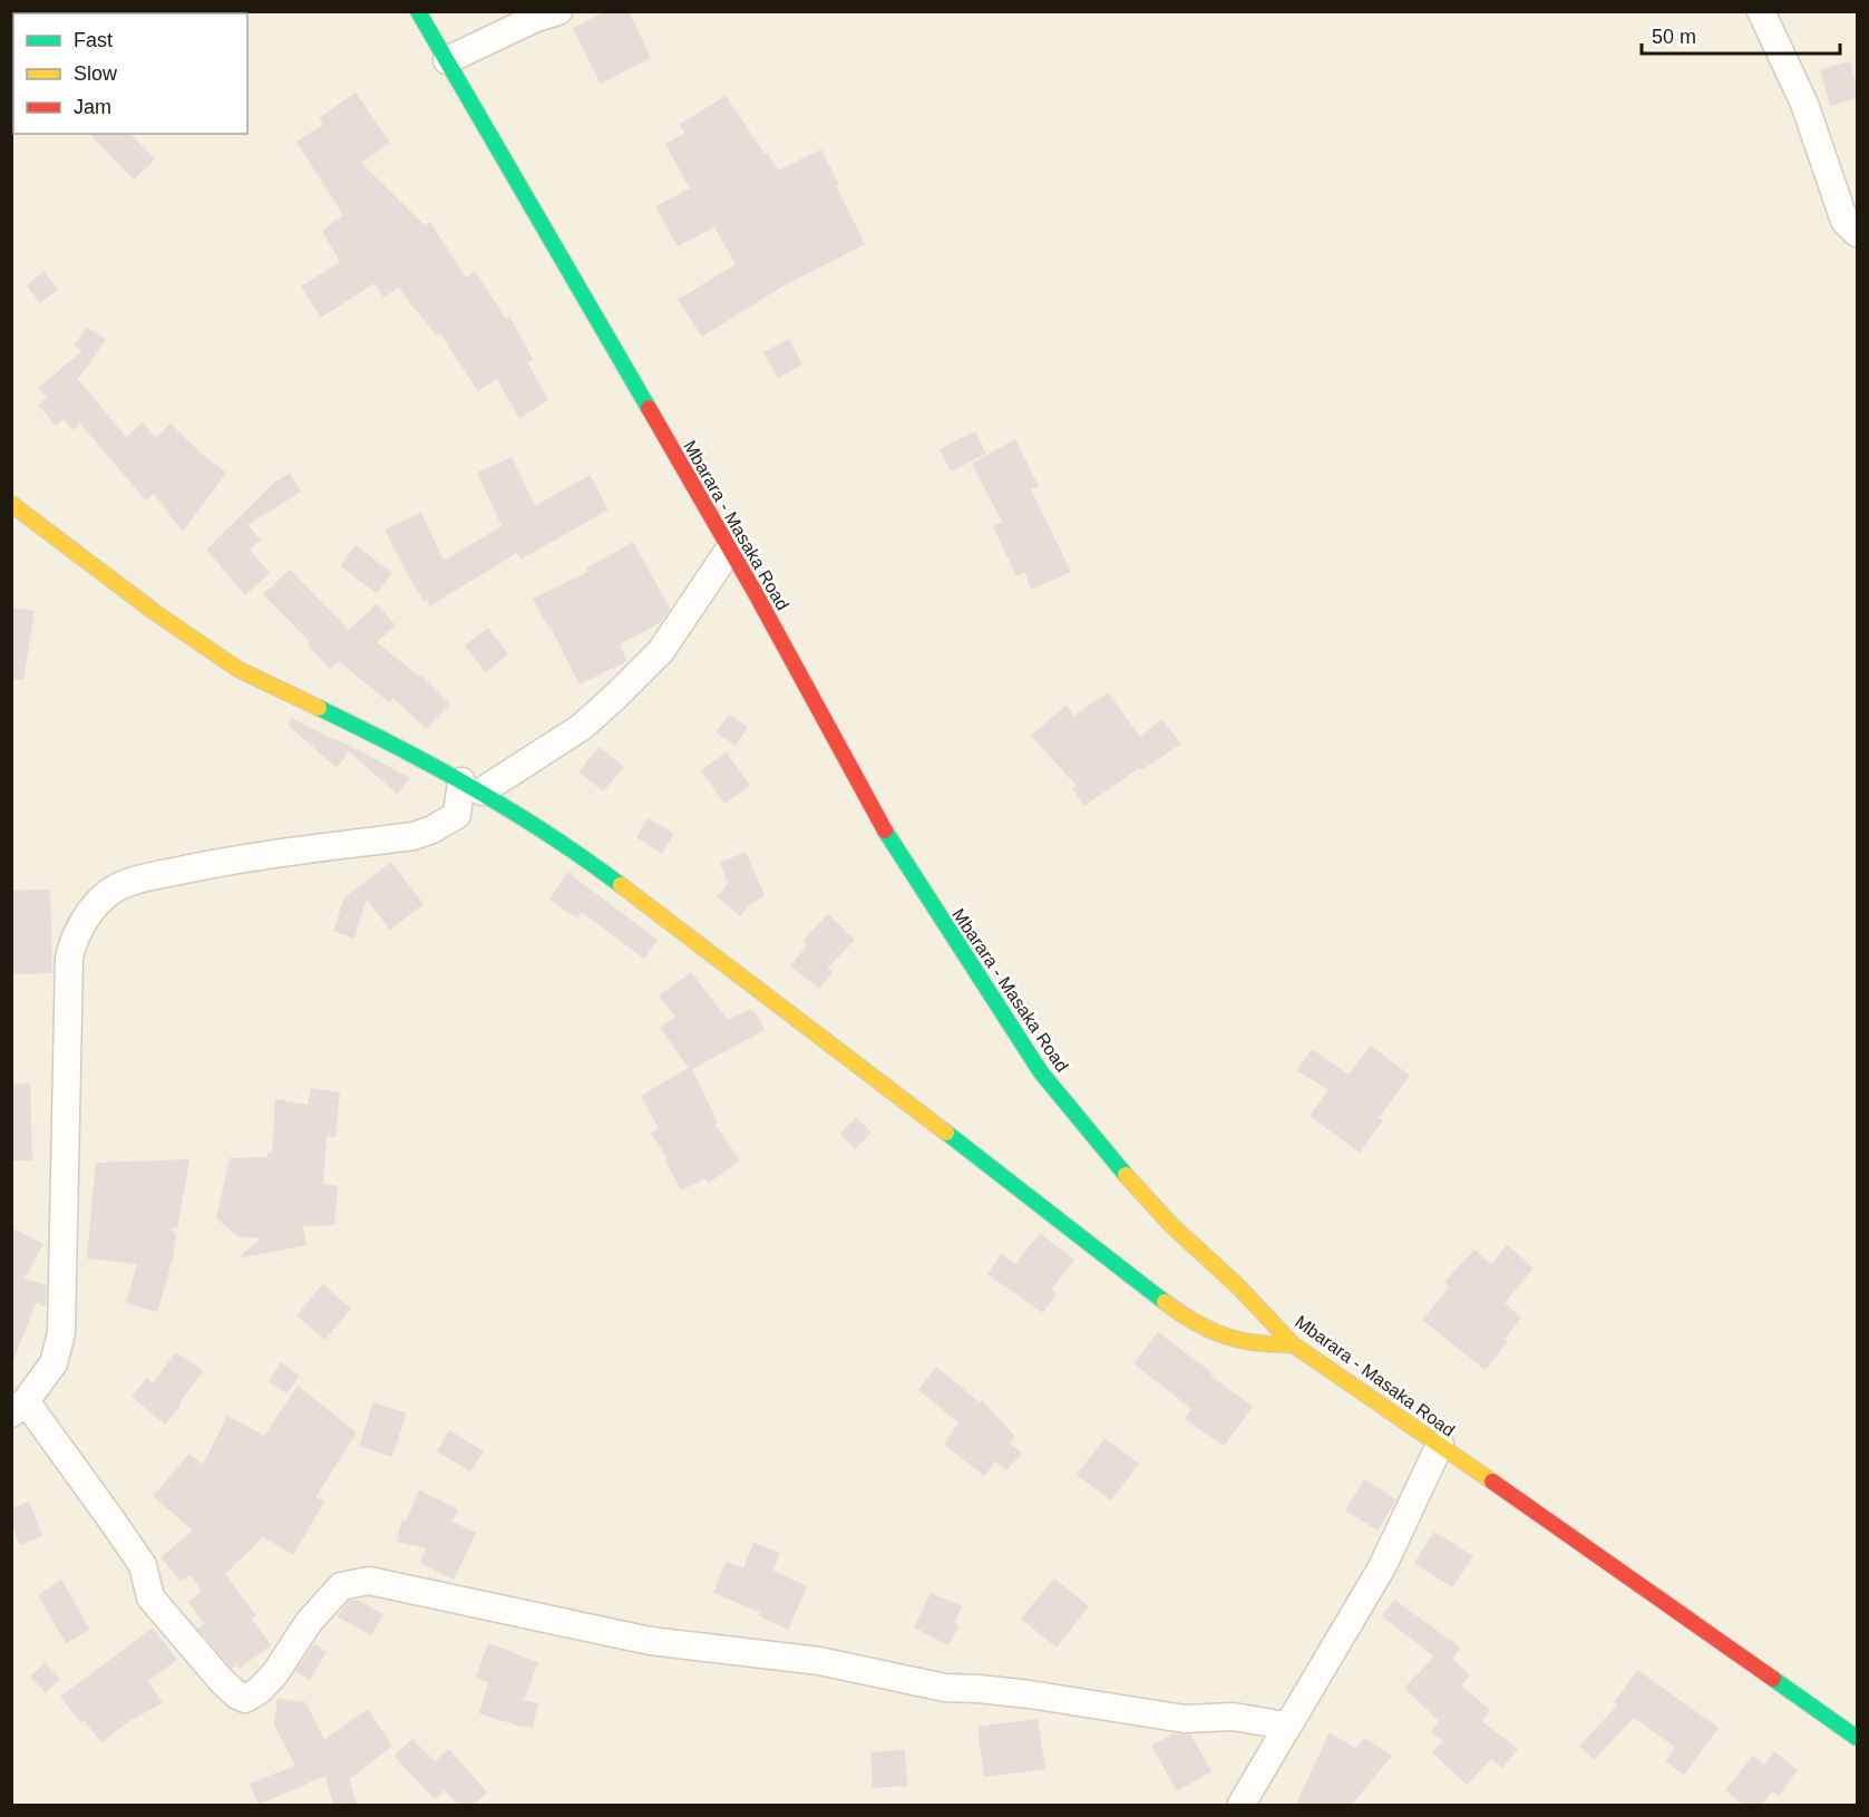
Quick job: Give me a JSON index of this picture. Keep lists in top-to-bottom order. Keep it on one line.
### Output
{"streets":{"main road":["Mbarara - Masaka Road"]},"legend":["Fast","Slow","Jam"],"scale_bar":"50 m"}
